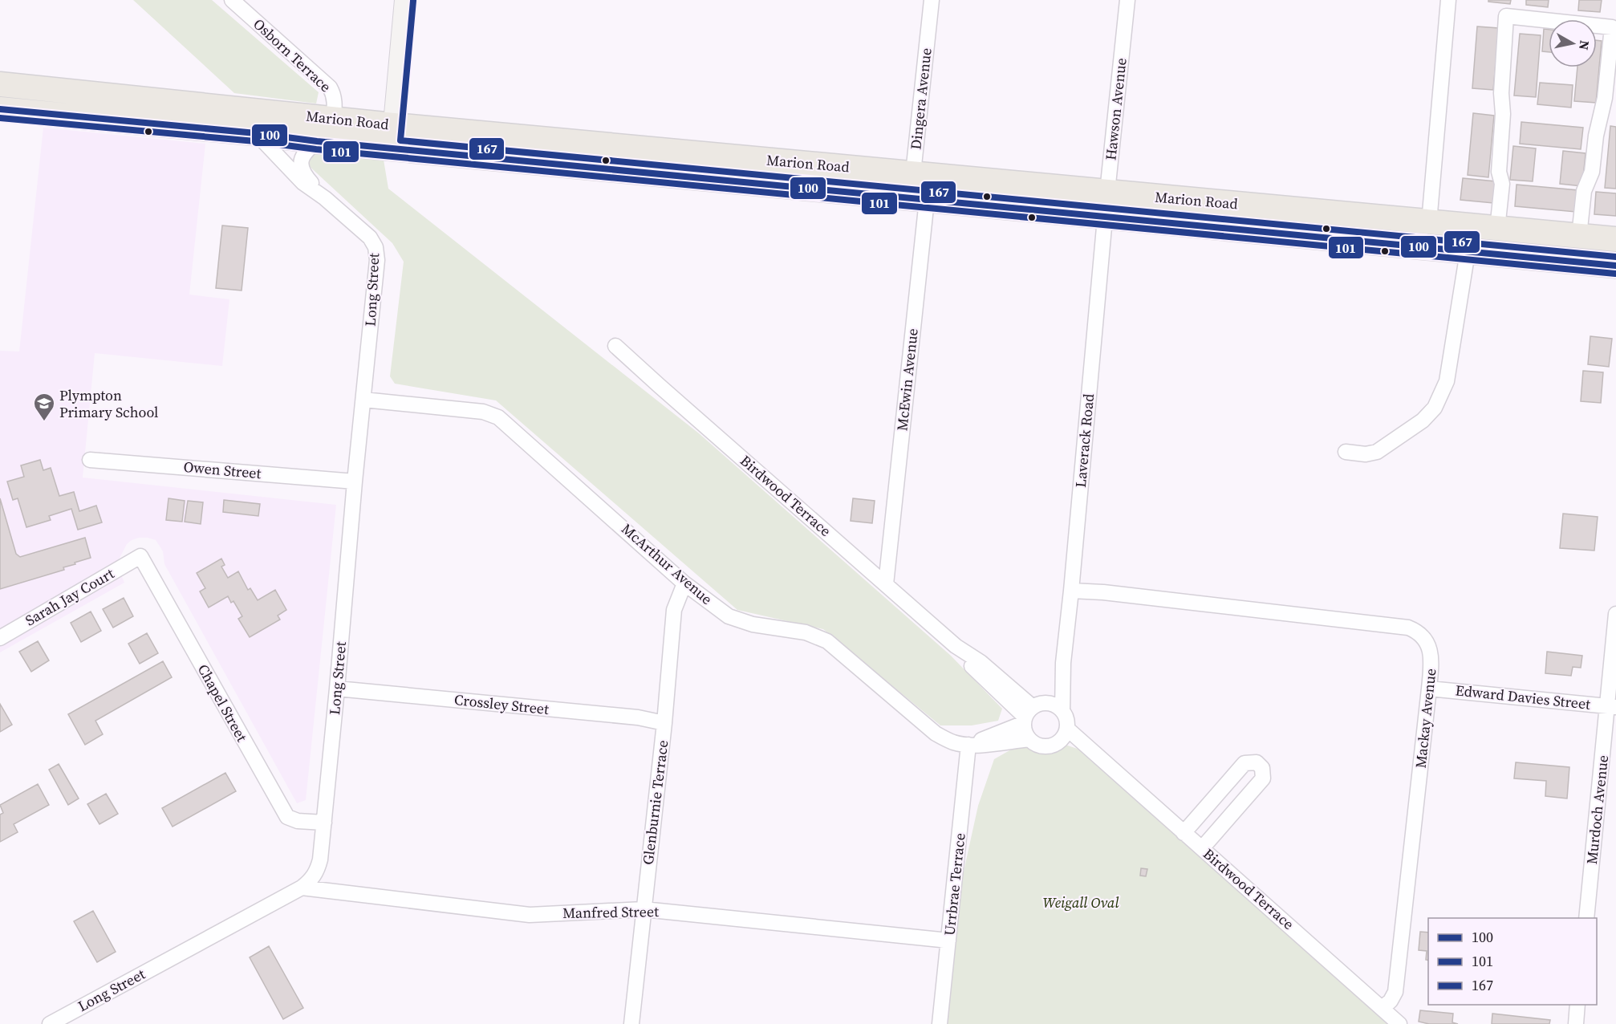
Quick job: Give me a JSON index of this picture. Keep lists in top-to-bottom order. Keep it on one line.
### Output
{"streets":{"main road":["Marion Road"],"street":["Osborn Terrace","Dingera Avenue","Hawson Avenue","Long Street","McEwin Avenue","Laverack Road","Owen Street","Birdwood Terrace","McArthur Avenue","Sarah Jay Court","Edward Davies Street","Chapel Street","Crossley Street","Mackay Avenue","Glenburnie Terrace","Murdoch Avenue","Urrbrae Terrace","Manfred Street"]},"crossings":[["Osborn Terrace","Marion Road"],["Dingera Avenue","Marion Road"],["Dingera Avenue","McEwin Avenue"],["Hawson Avenue","Marion Road"],["Hawson Avenue","Laverack Road"],["Marion Road","Long Street"],["Marion Road","McEwin Avenue"],["Marion Road","Laverack Road"],["Long Street","Owen Street"],["Long Street","McArthur Avenue"],["Long Street","Chapel Street"],["Long Street","Crossley Street"],["Long Street","Manfred Street"],["McEwin Avenue","Birdwood Terrace"],["Laverack Road","Birdwood Terrace"],["Laverack Road","McArthur Avenue"],["Laverack Road","Mackay Avenue"],["Birdwood Terrace","McArthur Avenue"],["Birdwood Terrace","Mackay Avenue"],["McArthur Avenue","Glenburnie Terrace"],["McArthur Avenue","Urrbrae Terrace"],["Sarah Jay Court","Chapel Street"],["Edward Davies Street","Mackay Avenue"],["Edward Davies Street","Murdoch Avenue"],["Crossley Street","Glenburnie Terrace"],["Glenburnie Terrace","Manfred Street"],["Urrbrae Terrace","Manfred Street"]],"parks":["Weigall Oval"],"places":{"school or university":["Plympton Primary School"]},"lines":["transit line 167","transit line 100","transit line 101"],"legend":["100","101","167"],"north":"right"}
